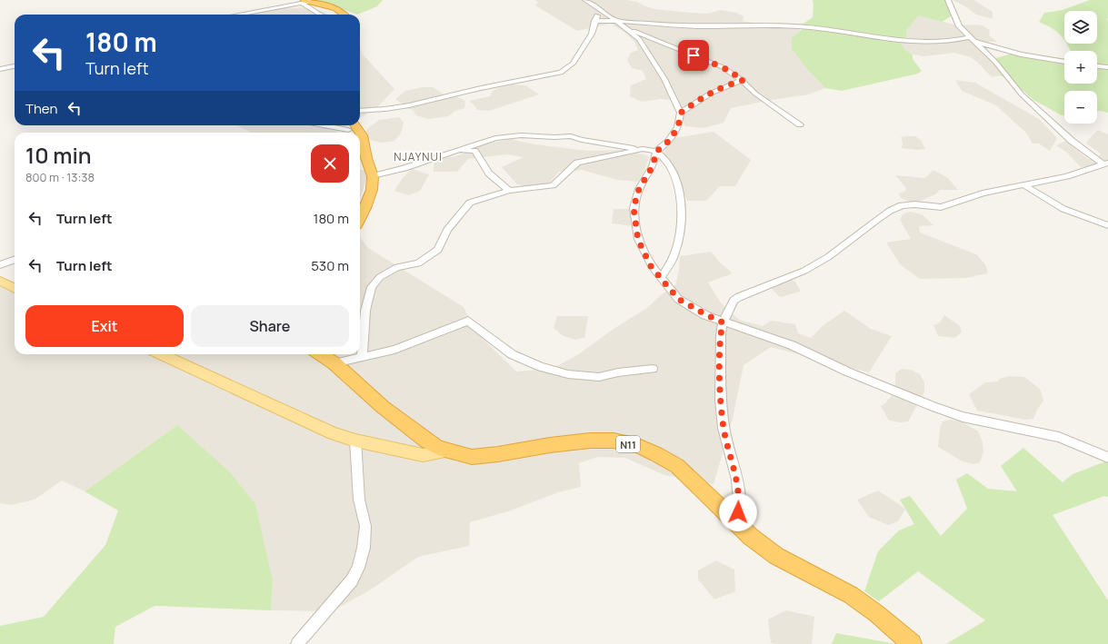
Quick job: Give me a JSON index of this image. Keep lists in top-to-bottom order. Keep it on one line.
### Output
{"streets":{"highway":["N11"]},"districts":["NJAYNUI"],"page":{"map_buttons":["+","−"],"turn":["180 m","Turn left"],"then":"Then","heading":["10 min","800 m · 13:38"],"list":[{"name":"Turn left","value":"180 m"},{"name":"Turn left","value":"530 m"}],"buttons":["Exit","Share"]}}
